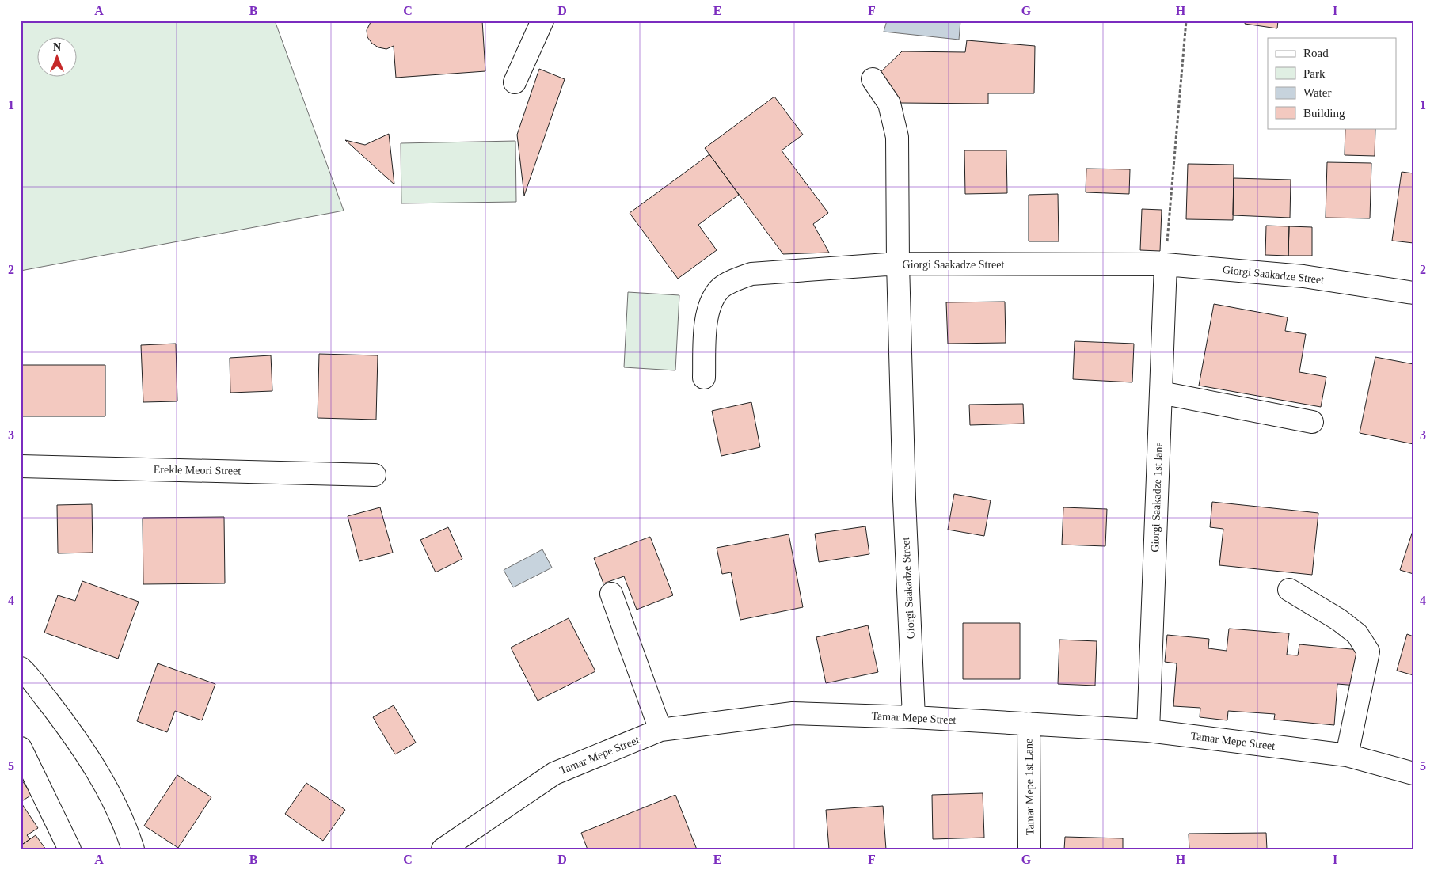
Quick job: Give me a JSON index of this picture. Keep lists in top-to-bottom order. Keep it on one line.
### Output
{"streets":{"street":["Giorgi Saakadze Street","Erekle Meori Street","Giorgi Saakadze 1st lane","Tamar Mepe Street","Tamar Mepe 1st Lane"]},"crossings":[["Giorgi Saakadze Street","Giorgi Saakadze 1st lane"],["Giorgi Saakadze Street","Tamar Mepe Street"],["Giorgi Saakadze 1st lane","Tamar Mepe Street"],["Tamar Mepe Street","Tamar Mepe 1st Lane"]],"legend":["Road","Park","Water","Building"],"north":"top","grid":{"columns":["A","B","C","D","E","F","G","H","I"],"rows":["1","2","3","4","5"]}}
